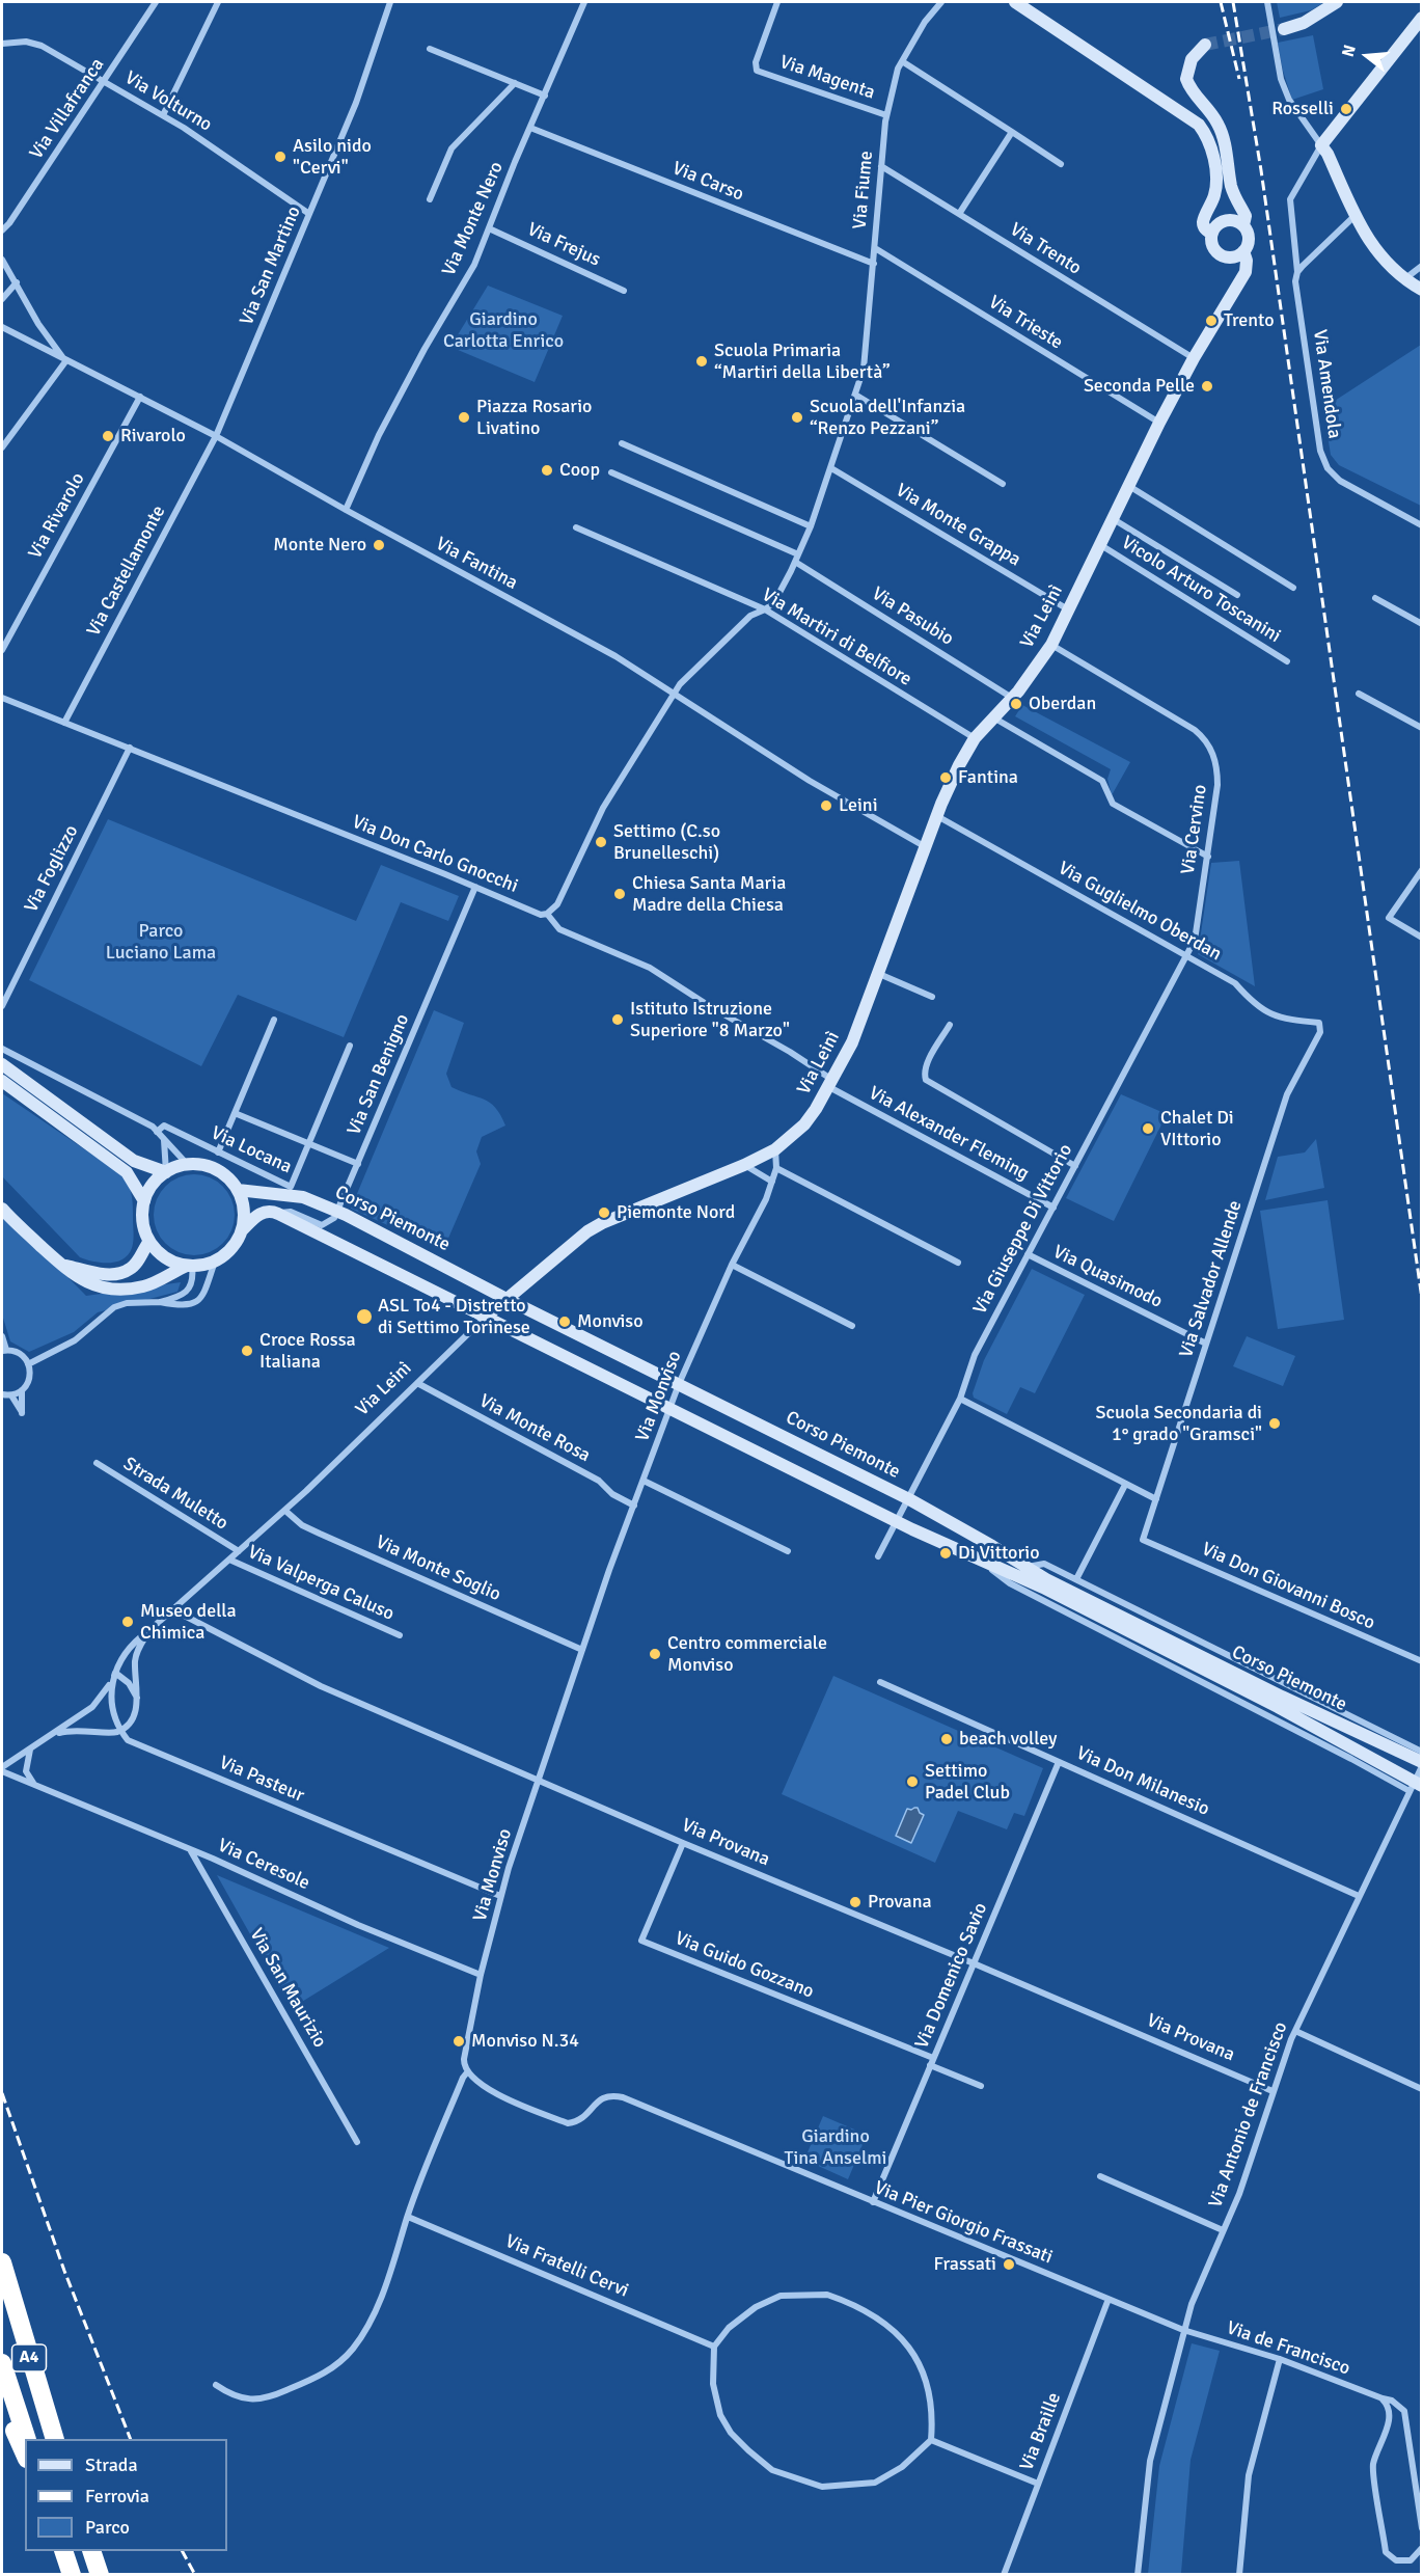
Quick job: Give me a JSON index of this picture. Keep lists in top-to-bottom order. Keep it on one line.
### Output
{"streets":{"highway":["A4"],"main road":["Via Leinì","Corso Piemonte"],"street":["Via Magenta","Via Volturno","Via Villafranca","Via Carso","Via Fiume","Via Monte Nero","Via Frejus","Via Trento","Via San Martino","Via Trieste","Via Amendola","Via Rivarolo","Via Monte Grappa","Via Fantina","Via Castellamonte","Vicolo Arturo Toscanini","Via Pasubio","Via Martiri di Belfiore","Via Cervino","Via Don Carlo Gnocchi","Via Foglizzo","Via Guglielmo Oberdan","Via San Benigno","Via Alexander Fleming","Via Locana","Via Giuseppe Di Vittorio","Via Quasimodo","Via Salvador Allende","Via Monviso","Via Monte Rosa","Strada Muletto","Via Monte Soglio","Via Valperga Caluso","Via Don Giovanni Bosco","Via Pasteur","Via Don Milanesio","Via Provana","Via Ceresole","Via Guido Gozzano","Via Domenico Savio","Via San Maurizio","Via Antonio de Francisco","Via Pier Giorgio Frassati","Via Fratelli Cervi","Via de Francisco","Via Braille"]},"crossings":[["Via Magenta","Via Fiume"],["Via Volturno","Via Villafranca"],["Via Volturno","Via San Martino"],["Via Carso","Via Fiume"],["Via Carso","Via Monte Nero"],["Via Fiume","Via Trento"],["Via Fiume","Via Trieste"],["Via Fiume","Via Monte Grappa"],["Via Fiume","Via Fantina"],["Via Fiume","Via Pasubio"],["Via Fiume","Via Martiri di Belfiore"],["Via Fiume","Via Don Carlo Gnocchi"],["Via Monte Nero","Via Frejus"],["Via Monte Nero","Via Fantina"],["Via Trento","Via Leinì"],["Via San Martino","Via Fantina"],["Via San Martino","Via Castellamonte"],["Via Trieste","Via Leinì"],["Via Rivarolo","Via Fantina"],["Via Monte Grappa","Via Leinì"],["Via Fantina","Via Castellamonte"],["Via Fantina","Via Leinì"],["Via Castellamonte","Via Don Carlo Gnocchi"],["Vicolo Arturo Toscanini","Via Leinì"],["Via Pasubio","Via Leinì"],["Via Leinì","Via Martiri di Belfiore"],["Via Leinì","Via Cervino"],["Via Leinì","Via Don Carlo Gnocchi"],["Via Leinì","Via Guglielmo Oberdan"],["Via Leinì","Via Alexander Fleming"],["Via Leinì","Corso Piemonte"],["Via Leinì","Via Monviso"],["Via Leinì","Via Monte Rosa"],["Via Leinì","Strada Muletto"],["Via Leinì","Via Monte Soglio"],["Via Leinì","Via Valperga Caluso"],["Via Leinì","Via Provana"],["Via Cervino","Via Guglielmo Oberdan"],["Via Cervino","Via Giuseppe Di Vittorio"],["Via Don Carlo Gnocchi","Via Foglizzo"],["Via Don Carlo Gnocchi","Via San Benigno"],["Via Don Carlo Gnocchi","Via Alexander Fleming"],["Via Guglielmo Oberdan","Via Giuseppe Di Vittorio"],["Via Guglielmo Oberdan","Via Salvador Allende"],["Via San Benigno","Via Locana"],["Via San Benigno","Corso Piemonte"],["Via Alexander Fleming","Via Giuseppe Di Vittorio"],["Corso Piemonte","Via Giuseppe Di Vittorio"],["Corso Piemonte","Via Monviso"],["Corso Piemonte","Via Antonio de Francisco"],["Via Giuseppe Di Vittorio","Via Quasimodo"],["Via Quasimodo","Via Salvador Allende"],["Via Salvador Allende","Via Don Giovanni Bosco"],["Via Monviso","Via Monte Rosa"],["Via Monviso","Via Monte Soglio"],["Via Monviso","Via Pasteur"],["Via Monviso","Via Provana"],["Via Monviso","Via Ceresole"],["Via Monviso","Via Pier Giorgio Frassati"],["Via Monviso","Via Fratelli Cervi"],["Via Don Milanesio","Via Domenico Savio"],["Via Don Milanesio","Via Antonio de Francisco"],["Via Provana","Via Guido Gozzano"],["Via Provana","Via Domenico Savio"],["Via Provana","Via Antonio de Francisco"],["Via Ceresole","Via San Maurizio"],["Via Guido Gozzano","Via Domenico Savio"],["Via Domenico Savio","Via Pier Giorgio Frassati"],["Via Antonio de Francisco","Via Pier Giorgio Frassati"],["Via Antonio de Francisco","Via de Francisco"],["Via Pier Giorgio Frassati","Via de Francisco"],["Via Pier Giorgio Frassati","Via Braille"]],"parks":["Giardino Carlotta Enrico","Parco Luciano Lama","Giardino Tina Anselmi"],"places":["Rosselli","Asilo nido \"Cervi\"","Trento","Scuola Primaria “Martiri della Libertà”","Seconda Pelle","Piazza Rosario Livatino","Scuola dell'Infanzia “Renzo Pezzani”","Rivarolo","Coop","Monte Nero","Oberdan","Fantina","Leini","Settimo (C.so Brunelleschi)","Chiesa Santa Maria Madre della Chiesa","Istituto Istruzione Superiore \"8 Marzo\"","Chalet Di VIttorio","Piemonte Nord","ASL To4 - Distretto di Settimo Torinese","Monviso","Croce Rossa Italiana","Scuola Secondaria di 1° grado \"Gramsci\"","Di Vittorio","Museo della Chimica","Centro commerciale Monviso","beach volley","Settimo Padel Club","Provana","Monviso N.34","Frassati"],"legend":["Strada","Ferrovia","Parco"],"north":"left"}
